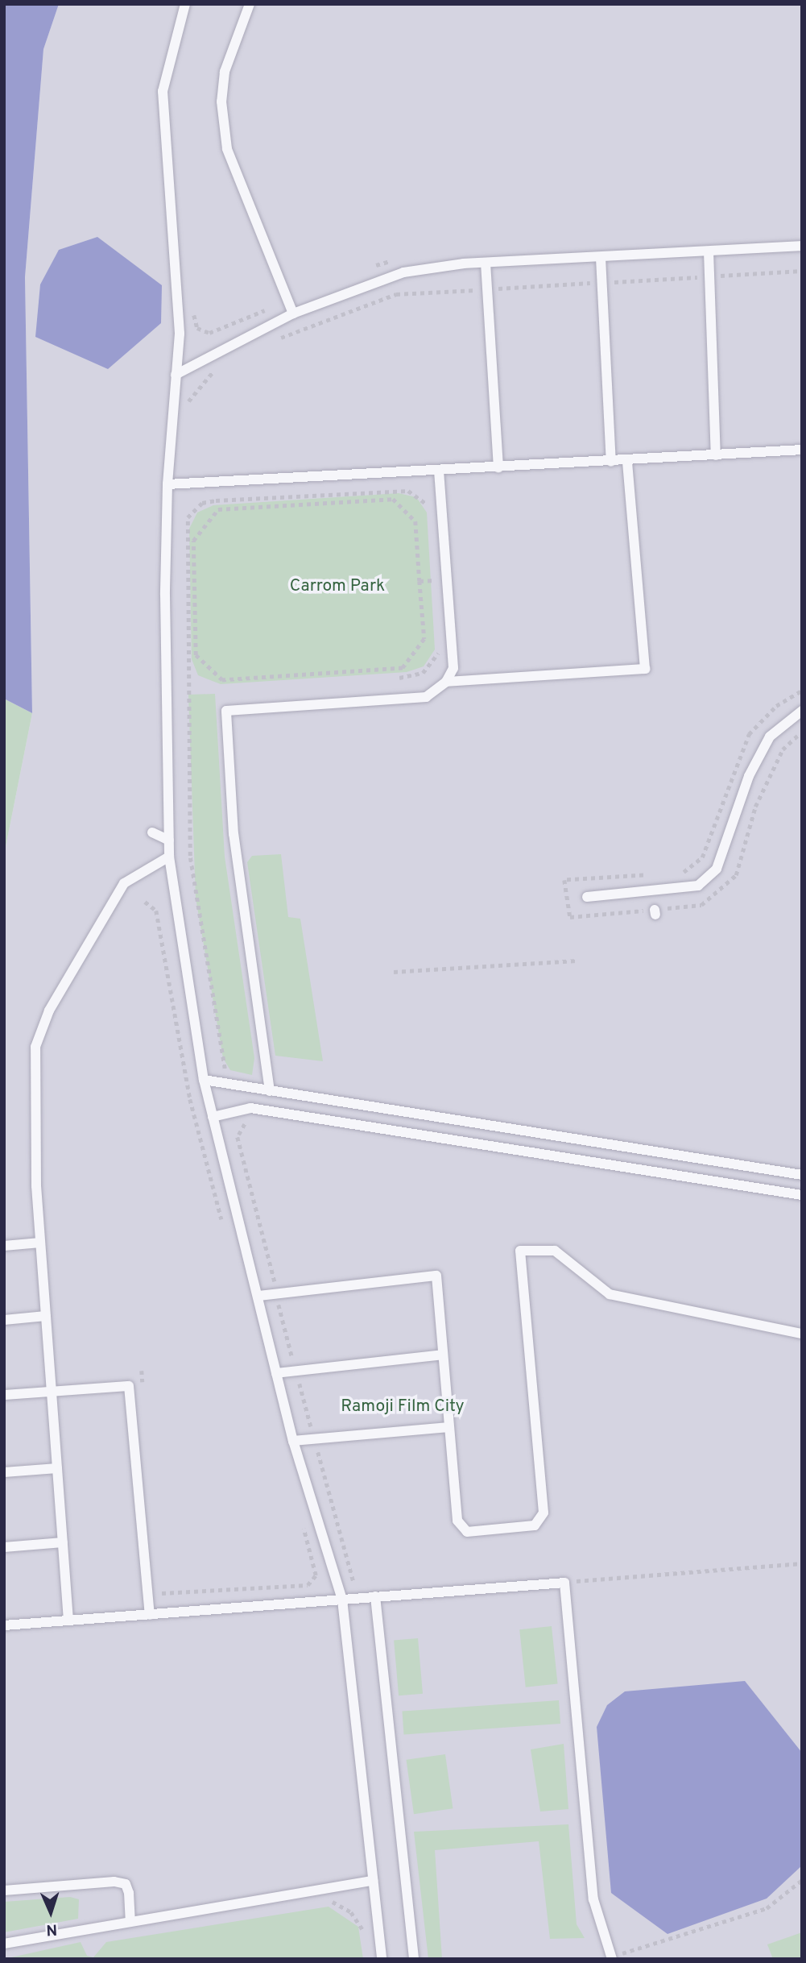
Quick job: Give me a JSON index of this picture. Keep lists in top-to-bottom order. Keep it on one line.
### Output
{"parks":["Carrom Park","Ramoji Film City"],"north":"bottom"}
